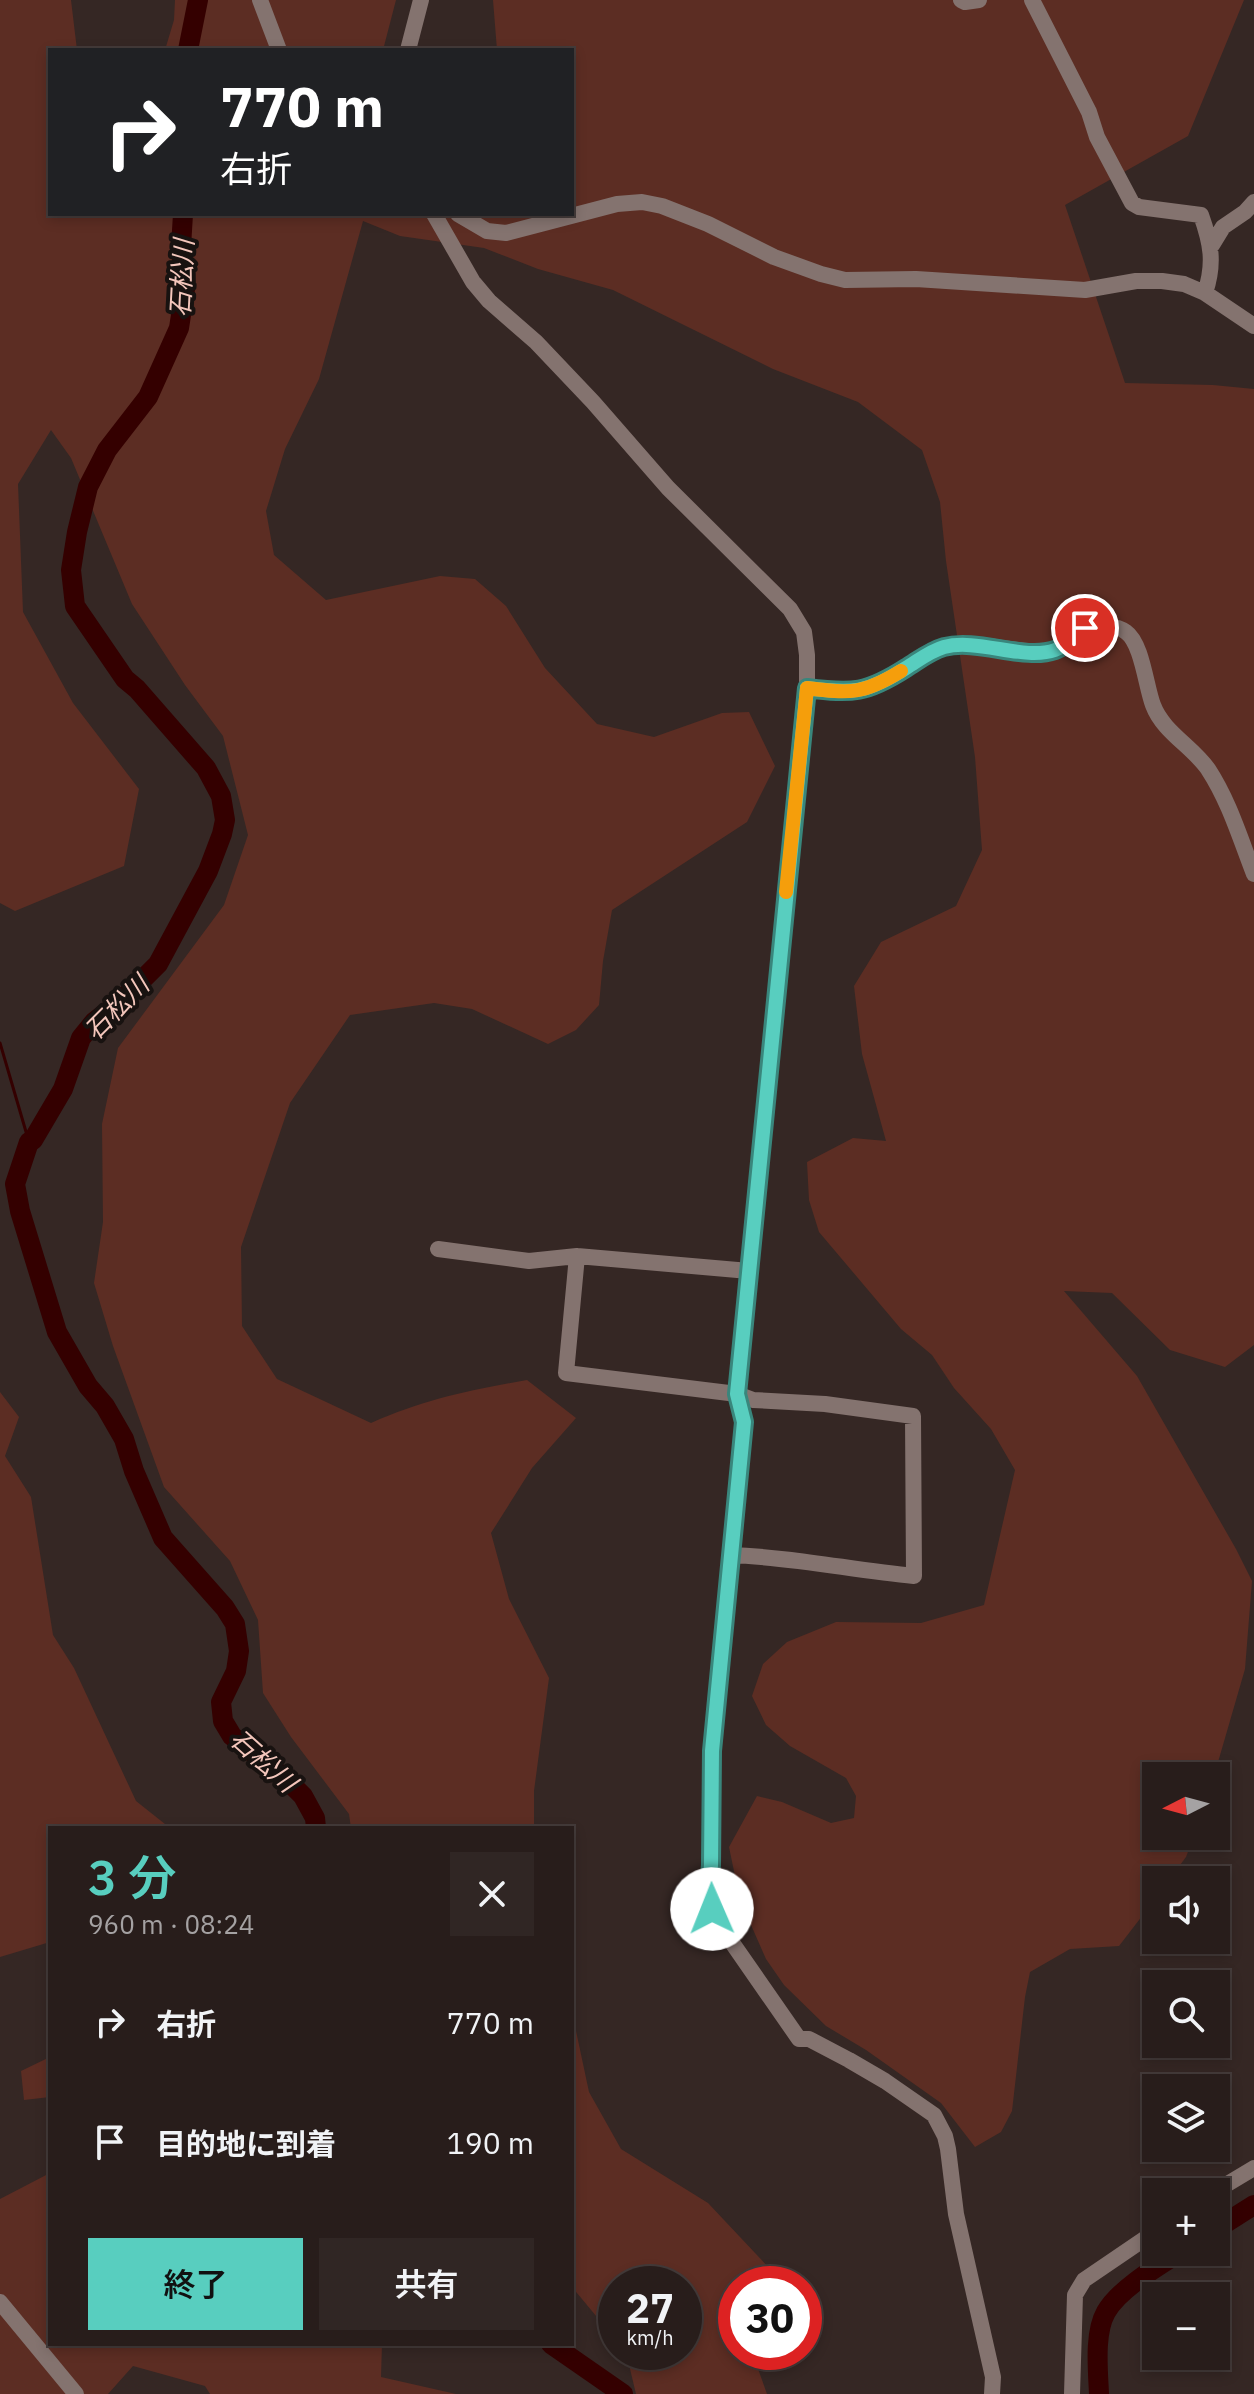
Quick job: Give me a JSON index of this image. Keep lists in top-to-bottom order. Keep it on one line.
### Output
{"water":["石松川"],"north":"left","page":{"turn":["770 m","右折"],"map_buttons":["+","−"],"heading":["3 分","960 m · 08:24"],"list":[{"name":"右折","value":"770 m"},{"name":"目的地に到着","value":"190 m"}],"buttons":["終了","共有"],"speed":"27 km/h","limit":"30"}}
